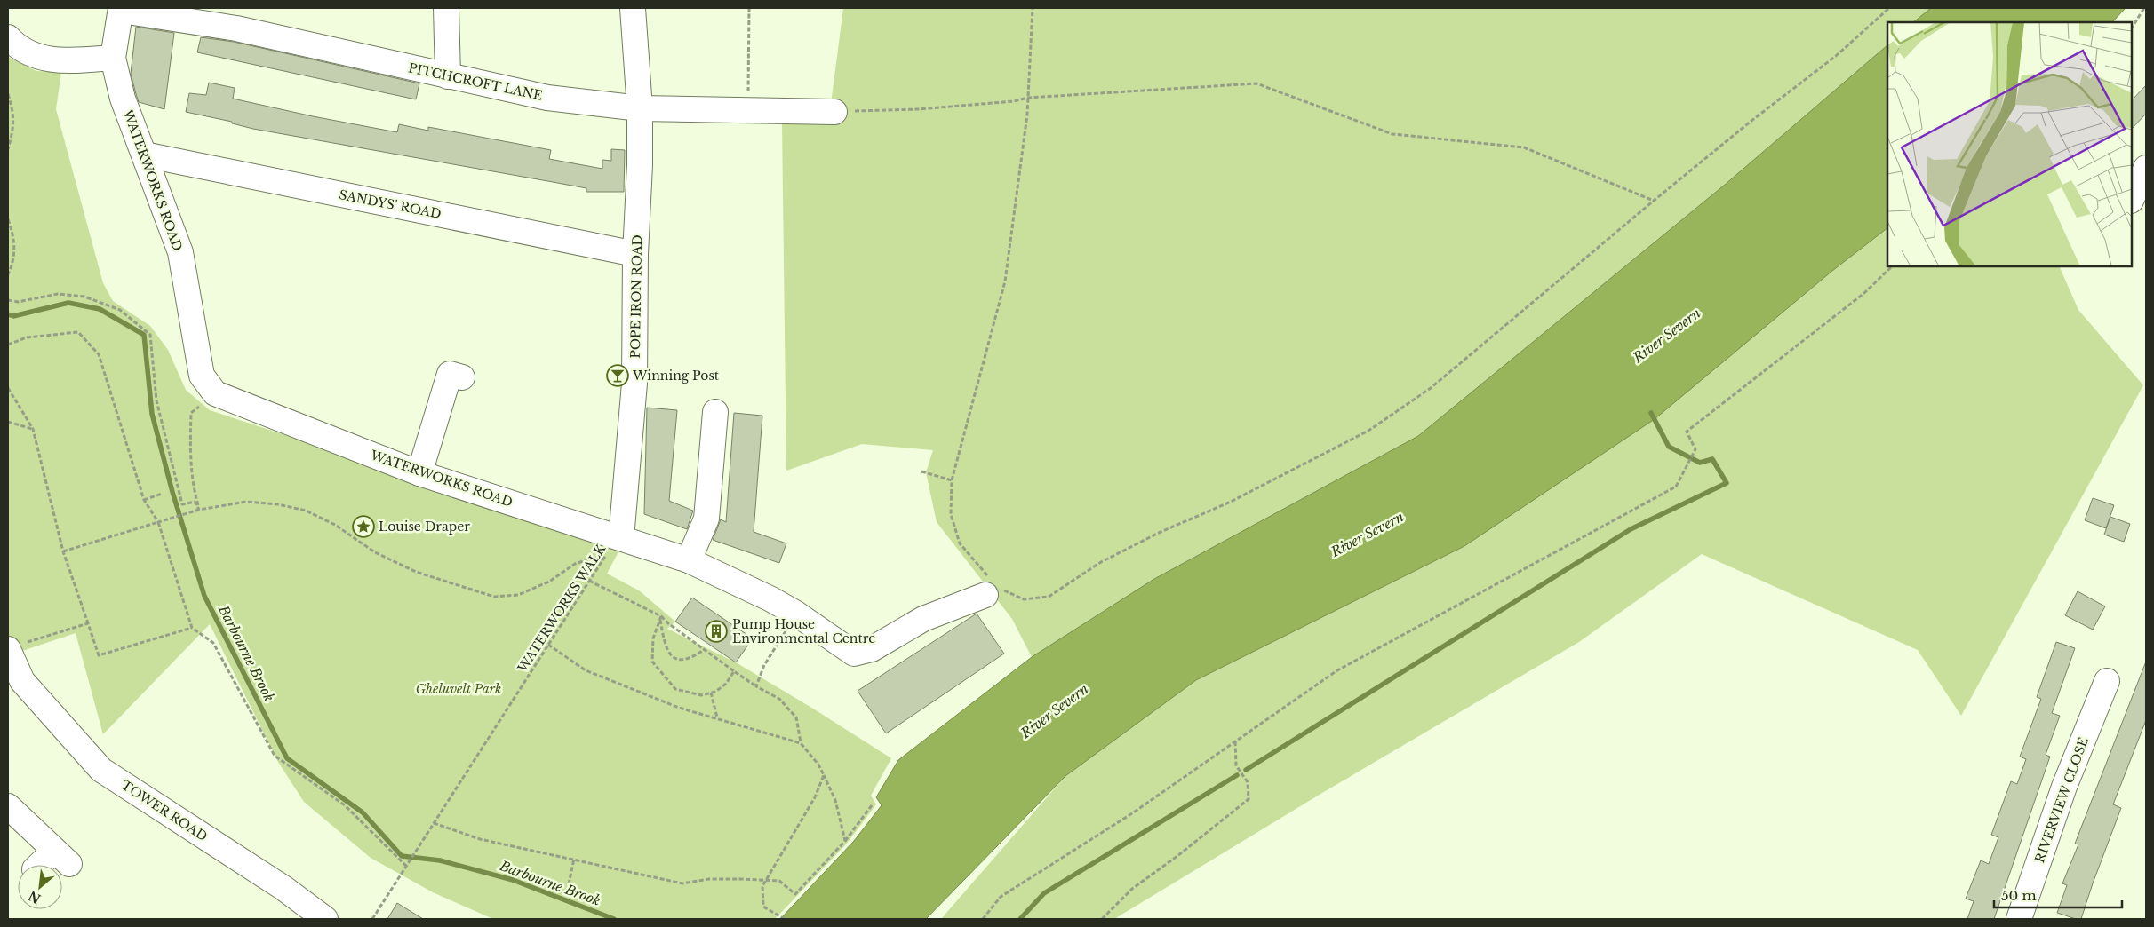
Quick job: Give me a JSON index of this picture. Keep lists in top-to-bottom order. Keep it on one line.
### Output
{"streets":{"street":["PITCHCROFT LANE","WATERWORKS ROAD","SANDYS' ROAD","POPE IRON ROAD","RIVERVIEW CLOSE","TOWER ROAD"],"path":["WATERWORKS WALK"]},"crossings":[["PITCHCROFT LANE","POPE IRON ROAD"],["WATERWORKS ROAD","SANDYS' ROAD"],["WATERWORKS ROAD","POPE IRON ROAD"],["WATERWORKS ROAD","WATERWORKS WALK"],["SANDYS' ROAD","POPE IRON ROAD"],["POPE IRON ROAD","WATERWORKS WALK"]],"water":["River Severn","Barbourne Brook"],"parks":["Gheluvelt Park"],"places":{"bar":["Winning Post"],"place":["Louise Draper"],"building":["Pump House Environmental Centre"]},"scale_bar":"50 m","north":"bottom left"}
